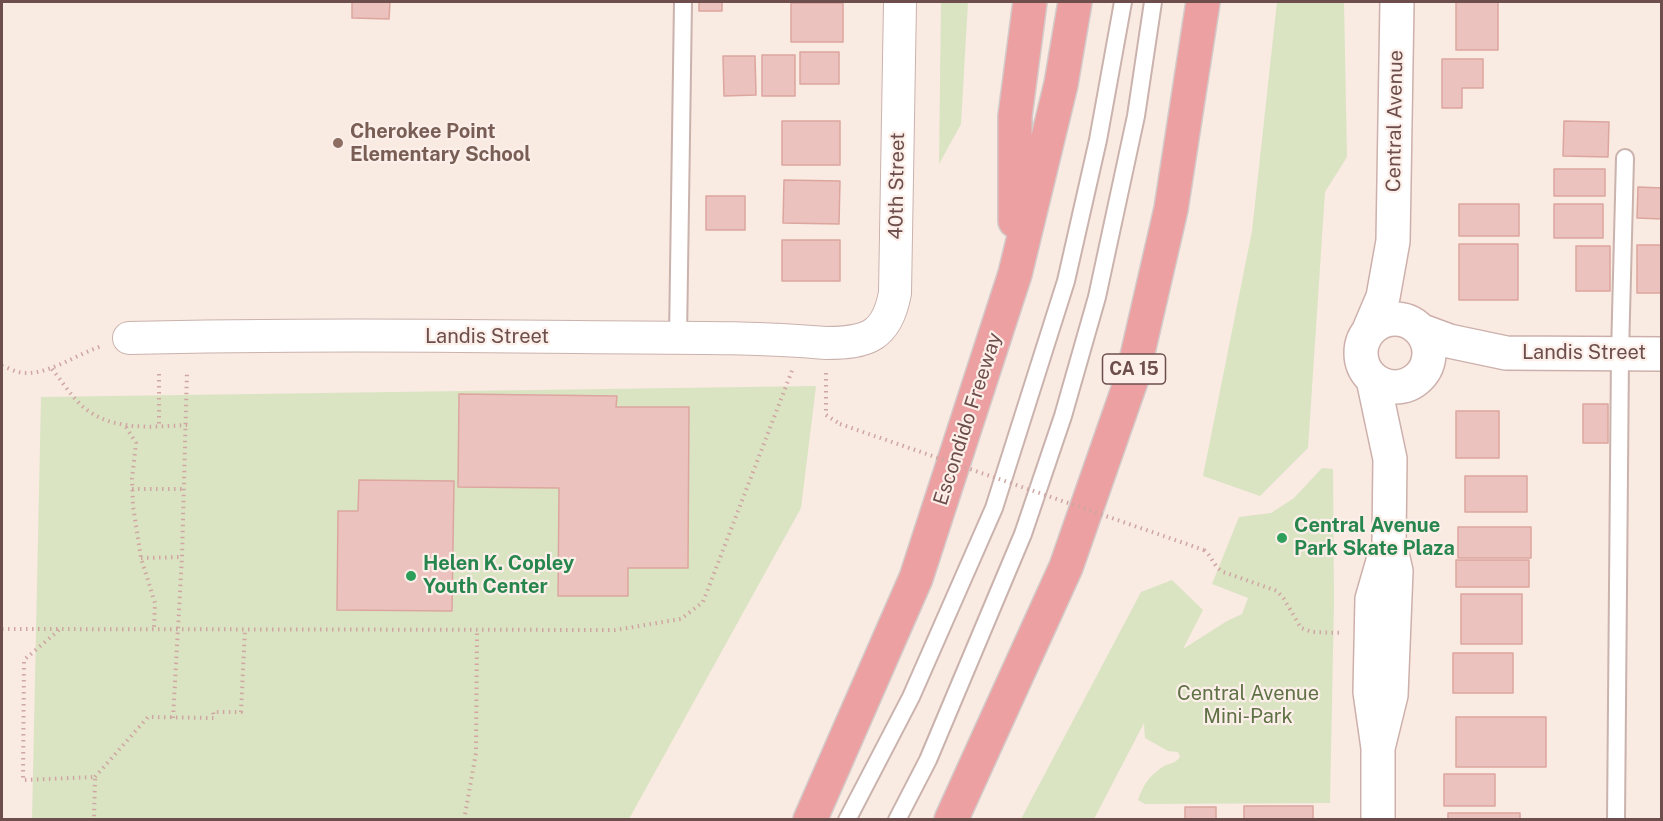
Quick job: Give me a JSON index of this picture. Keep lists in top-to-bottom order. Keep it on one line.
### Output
{"streets":{"highway":["CA 15","Escondido Freeway"],"street":["Central Avenue","40th Street","Landis Street"]},"crossings":[["Central Avenue","Landis Street"],["40th Street","Landis Street"]],"parks":["Central Avenue Mini-Park"],"places":["Cherokee Point Elementary School","Central Avenue Park Skate Plaza","Helen K. Copley Youth Center"]}
